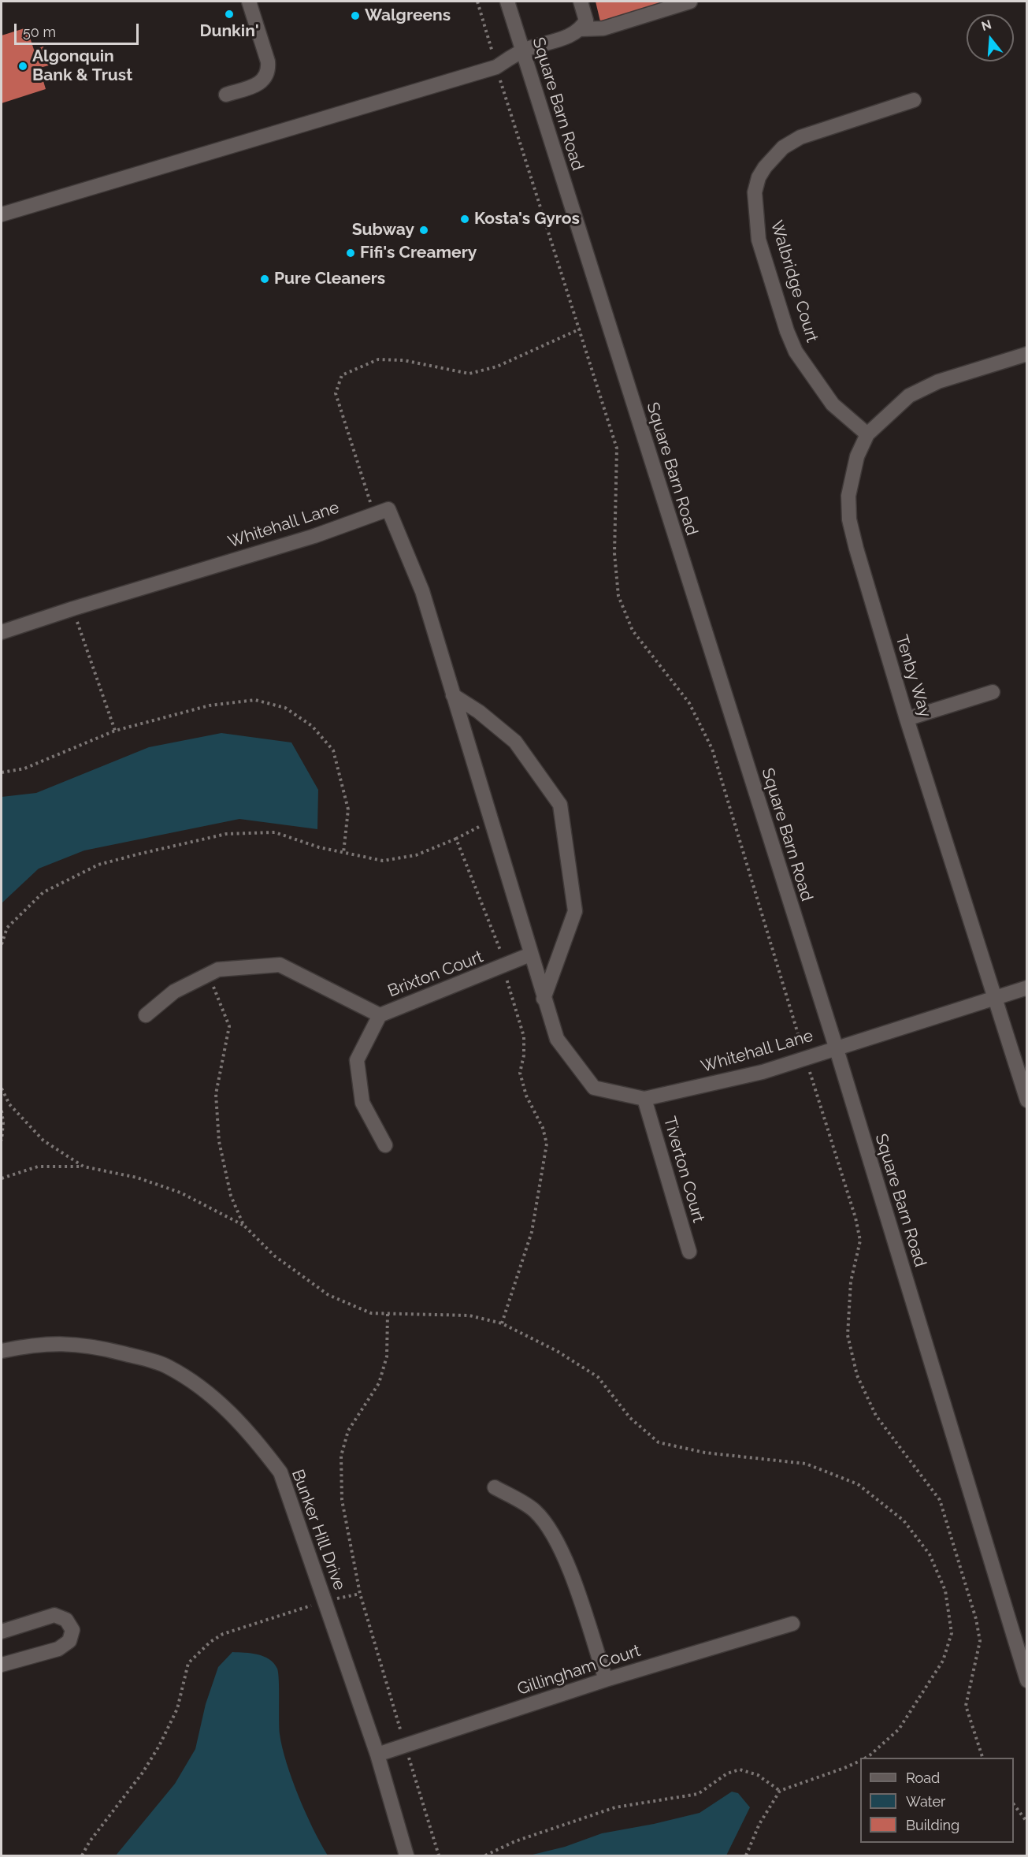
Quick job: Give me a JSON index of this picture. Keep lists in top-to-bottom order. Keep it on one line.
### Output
{"streets":{"street":["Square Barn Road","Walbridge Court","Whitehall Lane","Tenby Way","Brixton Court","Tiverton Court","Bunker Hill Drive","Gillingham Court"]},"crossings":[["Square Barn Road","Whitehall Lane"],["Walbridge Court","Tenby Way"],["Whitehall Lane","Tenby Way"],["Whitehall Lane","Brixton Court"],["Whitehall Lane","Tiverton Court"],["Bunker Hill Drive","Gillingham Court"]],"places":["Dunkin'","Walgreens","Algonquin Bank & Trust","Kosta's Gyros","Subway","Fifi's Creamery","Pure Cleaners"],"legend":["Road","Water","Building"],"scale_bar":"50 m","north":"top"}
